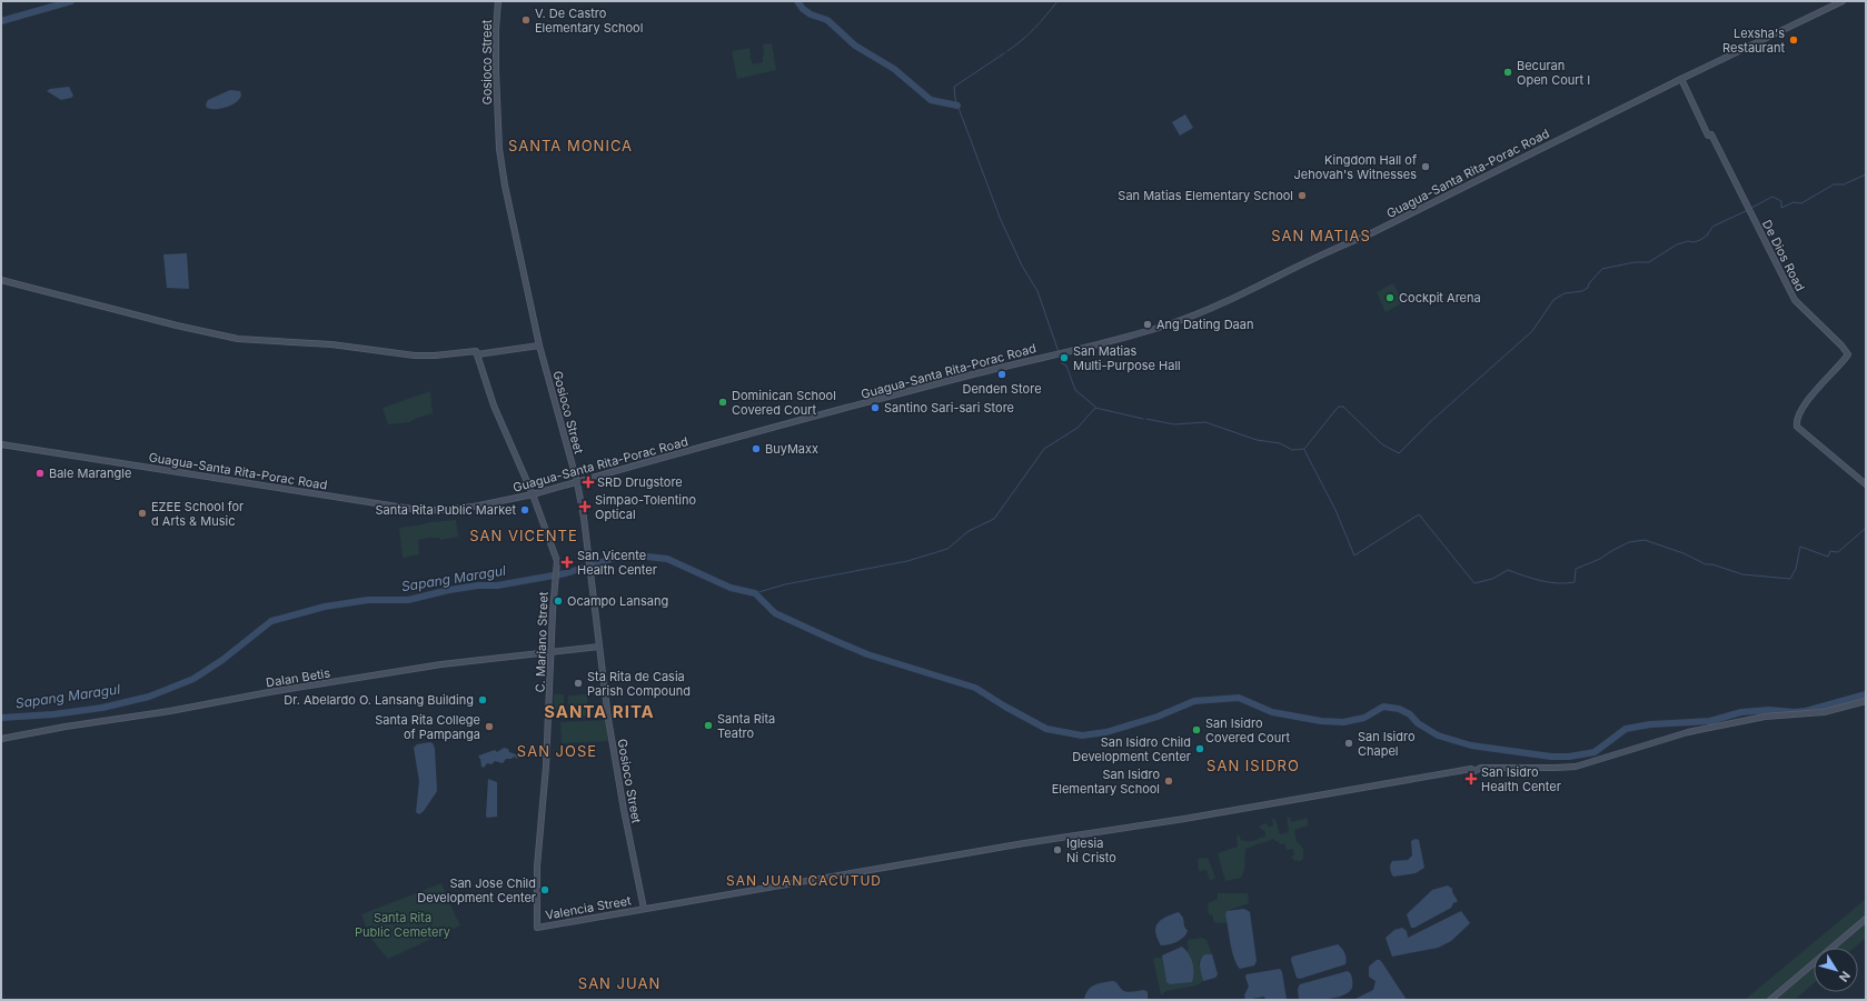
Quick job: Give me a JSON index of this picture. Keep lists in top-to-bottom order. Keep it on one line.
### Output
{"streets":{"street":["Gosioco Street","Guagua-Santa Rita-Porac Road","De Dios Road","C. Mariano Street","Dalan Betis","Valencia Street"]},"crossings":[["Gosioco Street","Guagua-Santa Rita-Porac Road"],["Gosioco Street","Dalan Betis"],["Gosioco Street","Valencia Street"],["Guagua-Santa Rita-Porac Road","De Dios Road"],["Guagua-Santa Rita-Porac Road","C. Mariano Street"],["C. Mariano Street","Dalan Betis"],["C. Mariano Street","Valencia Street"]],"districts":["SANTA MONICA","SAN MATIAS","SAN VICENTE","SANTA RITA","SAN JOSE","SAN ISIDRO","SAN JUAN CACUTUD","SAN JUAN"],"water":["Sapang Maragul"],"parks":["Santa Rita Public Cemetery"],"places":{"other":["V. De Castro Elementary School","Lexsha's Restaurant","Becuran Open Court I","Kingdom Hall of Jehovah's Witnesses","San Matias Elementary School","Cockpit Arena","Ang Dating Daan","San Matias Multi-Purpose Hall","Denden Store","Dominican School Covered Court","Santino Sari-sari Store","BuyMaxx","Bale Marangle","Santa Rita Public Market","EZEE School for d Arts & Music","Ocampo Lansang","Sta Rita de Casia Parish Compound","Dr. Abelardo O. Lansang Building","Santa Rita Teatro","Santa Rita College of Pampanga","San Isidro Covered Court","San Isidro Chapel","San Isidro Child Development Center","San Isidro Elementary School","Iglesia Ni Cristo","San Jose Child Development Center"],"health":["SRD Drugstore","Simpao-Tolentino Optical","San Vicente Health Center","San Isidro Health Center"]},"north":"bottom right"}
